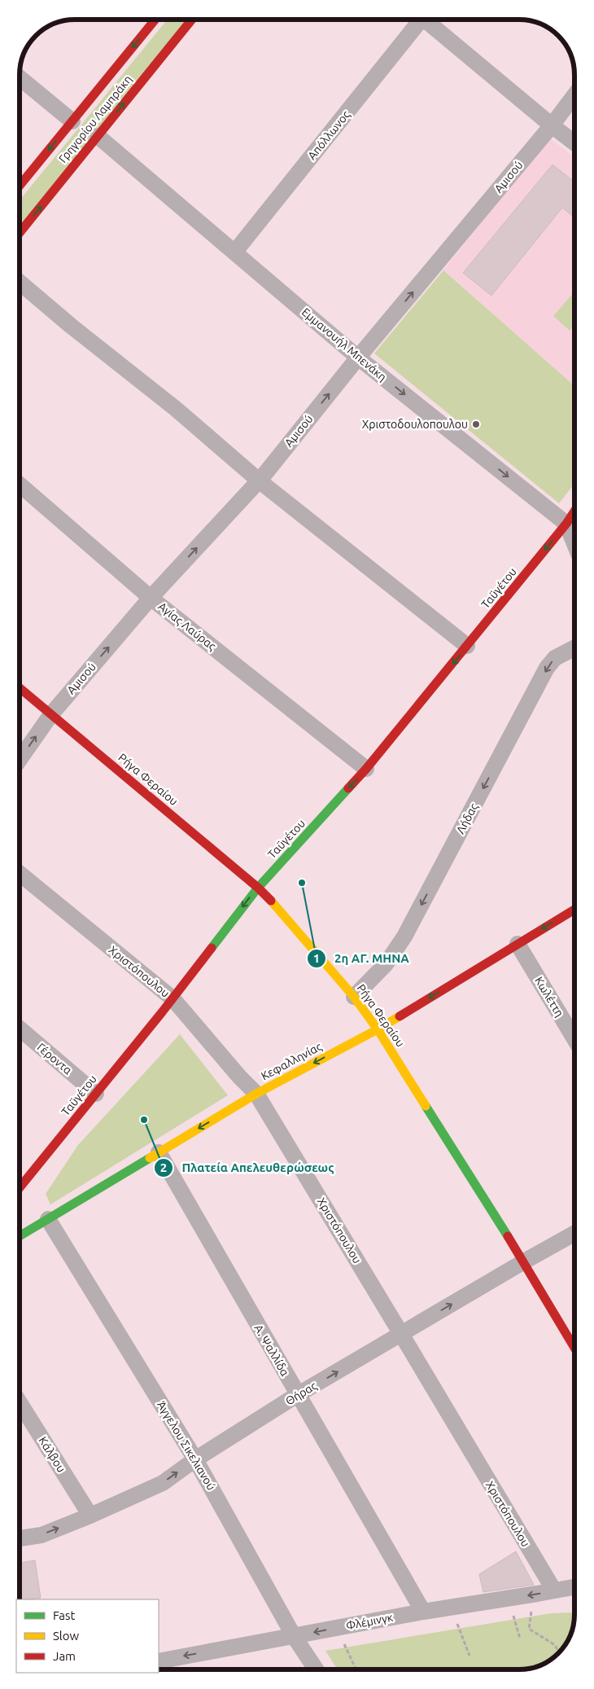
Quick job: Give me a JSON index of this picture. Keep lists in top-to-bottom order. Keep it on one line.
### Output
{"streets":{"street":["Γρηγορίου Λαμπράκη","Απόλλωνος","Αμισού","Εμμανουήλ Μπενάκη","Ταϋγέτου","Αγίας Λαύρας","Ρήγα Φεραίου","Λήδας","Χριστόπουλου","Κωλέττη","Γέροντα","Κεφαλληνίας","Α. Ψαλλίδα","Θήρας","Άγγελου Σικελιανού","Κάλβου","Φλέμινγκ"]},"crossings":[["Γρηγορίου Λαμπράκη","Εμμανουήλ Μπενάκη"],["Απόλλωνος","Εμμανουήλ Μπενάκη"],["Αμισού","Εμμανουήλ Μπενάκη"],["Αμισού","Αγίας Λαύρας"],["Αμισού","Ρήγα Φεραίου"],["Εμμανουήλ Μπενάκη","Ταϋγέτου"],["Ταϋγέτου","Αγίας Λαύρας"],["Ταϋγέτου","Ρήγα Φεραίου"],["Ταϋγέτου","Χριστόπουλου"],["Ταϋγέτου","Γέροντα"],["Ρήγα Φεραίου","Λήδας"],["Ρήγα Φεραίου","Κεφαλληνίας"],["Ρήγα Φεραίου","Θήρας"],["Χριστόπουλου","Κεφαλληνίας"],["Χριστόπουλου","Θήρας"],["Χριστόπουλου","Φλέμινγκ"],["Κωλέττη","Κεφαλληνίας"],["Κεφαλληνίας","Α. Ψαλλίδα"],["Κεφαλληνίας","Άγγελου Σικελιανού"],["Α. Ψαλλίδα","Θήρας"],["Α. Ψαλλίδα","Φλέμινγκ"],["Θήρας","Άγγελου Σικελιανού"],["Θήρας","Κάλβου"],["Άγγελου Σικελιανού","Φλέμινγκ"]],"one_way":["Αμισού","Εμμανουήλ Μπενάκη","Ταϋγέτου","Λήδας","Κεφαλληνίας","Θήρας","Φλέμινγκ"],"places":["Χριστοδουλοπουλου","2η ΑΓ. ΜΗΝΑ","Πλατεία Απελευθερώσεως"],"legend":["Fast","Slow","Jam"]}
